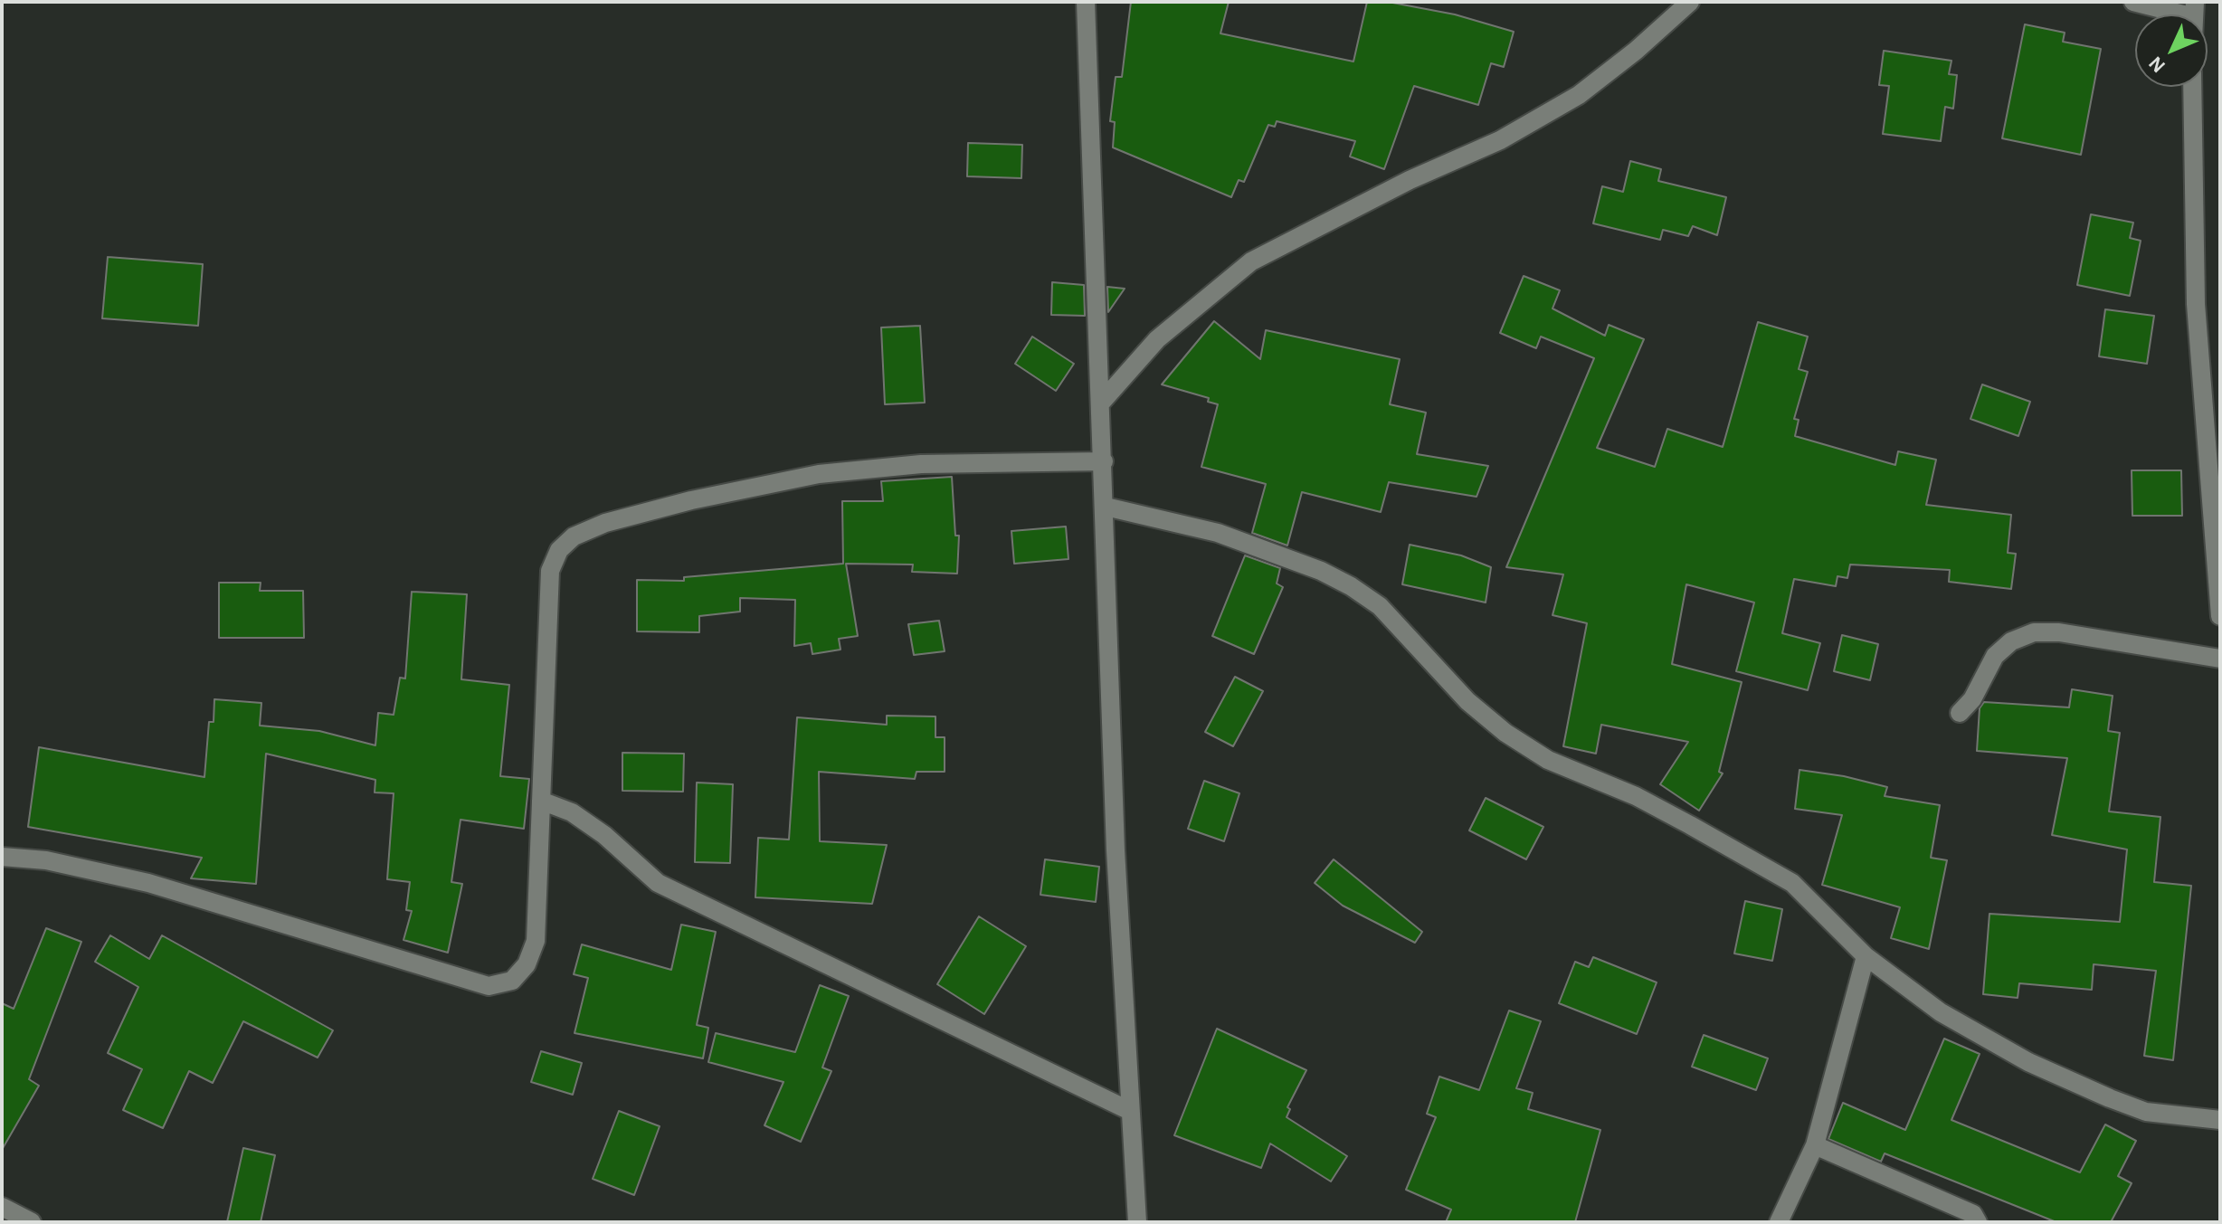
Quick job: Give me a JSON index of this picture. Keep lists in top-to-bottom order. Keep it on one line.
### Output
{"north":"bottom left"}
